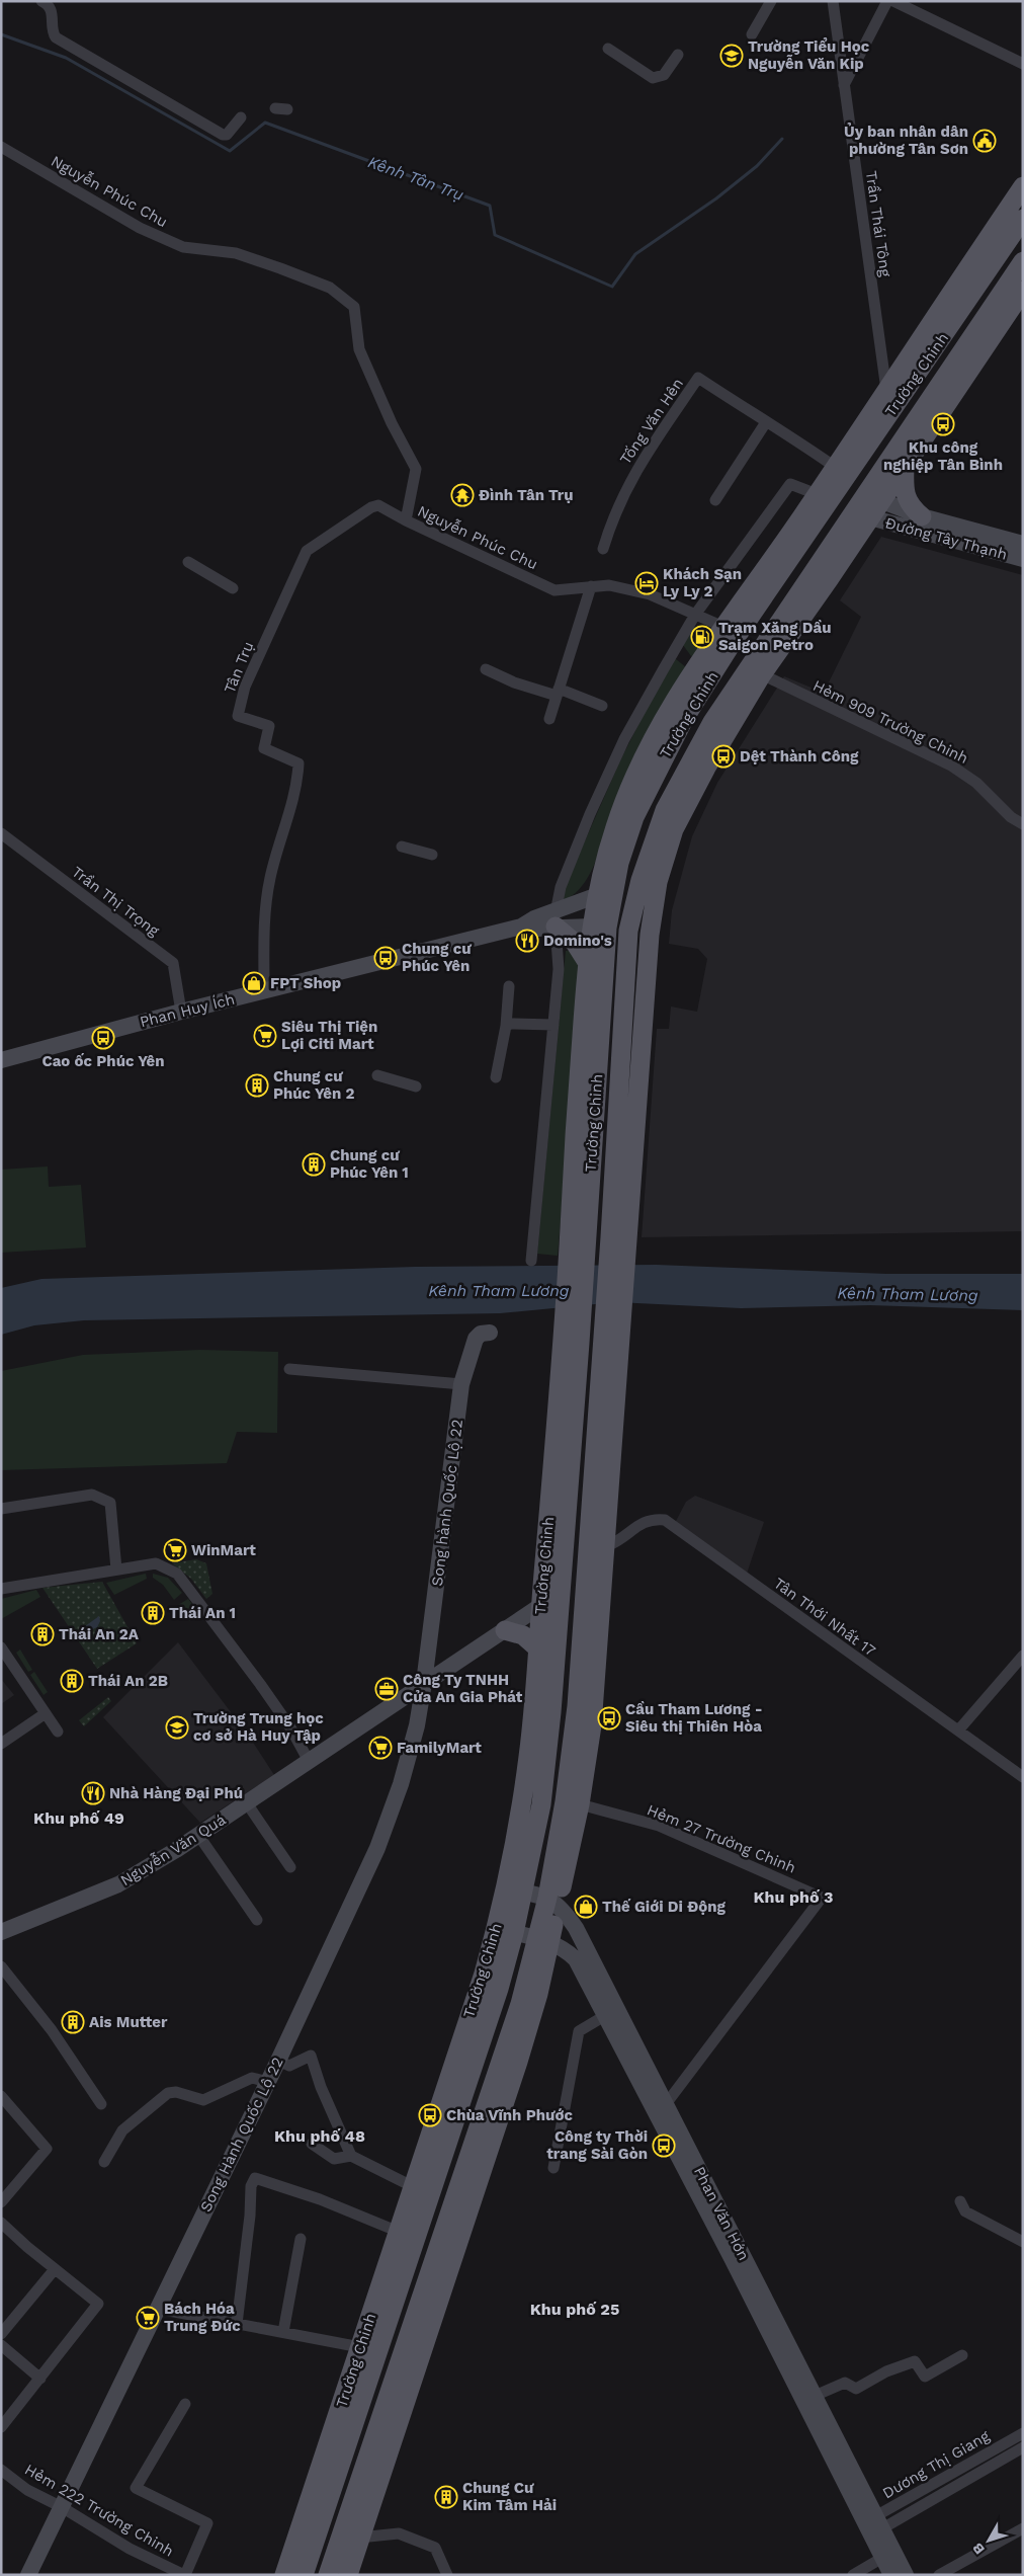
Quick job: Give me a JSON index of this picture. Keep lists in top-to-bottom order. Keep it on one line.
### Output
{"streets":{"main road":["Trường Chinh","Đường Tây Thạnh","Phan Huy Ích","Song hành Quốc Lộ 22","Nguyễn Văn Quá","Song Hành Quốc Lộ 22","Phan Văn Hớn"],"street":["Nguyễn Phúc Chu","Trần Thái Tông","Tống Văn Hên","Tân Trụ","Hẻm 909 Trường Chinh","Trần Thị Trọng","Tân Thới Nhất 17","Hẻm 27 Trường Chinh","Dương Thị Giang","Hẻm 222 Trường Chinh"]},"crossings":[["Nguyễn Phúc Chu","Trường Chinh"],["Nguyễn Phúc Chu","Tân Trụ"],["Trần Thái Tông","Trường Chinh"],["Trường Chinh","Tống Văn Hên"],["Trường Chinh","Đường Tây Thạnh"],["Trường Chinh","Hẻm 909 Trường Chinh"],["Trường Chinh","Nguyễn Văn Quá"],["Trường Chinh","Phan Văn Hớn"],["Tân Trụ","Phan Huy Ích"],["Trần Thị Trọng","Phan Huy Ích"],["Song hành Quốc Lộ 22","Nguyễn Văn Quá"],["Song hành Quốc Lộ 22","Song Hành Quốc Lộ 22"],["Hẻm 27 Trường Chinh","Phan Văn Hớn"],["Nguyễn Văn Quá","Song Hành Quốc Lộ 22"],["Song Hành Quốc Lộ 22","Hẻm 222 Trường Chinh"],["Phan Văn Hớn","Dương Thị Giang"]],"districts":["Khu phố 49","Khu phố 3","Khu phố 48","Khu phố 25"],"water":["Kênh Tân Trụ","Kênh Tham Lương"],"places":{"school or university":["Trường Tiểu Học Nguyễn Văn Kip","Trường Trung học cơ sở Hà Huy Tập"],"public building":["Ủy ban nhân dân phường Tân Sơn"],"bus stop":["Khu công nghiệp Tân Bình","Dệt Thành Công","Chung cư Phúc Yên","Cao ốc Phúc Yên","Cầu Tham Lương - Siêu thị Thiên Hòa","Chùa Vĩnh Phước","Công ty Thời trang Sài Gòn"],"temple":["Đình Tân Trụ"],"hotel":["Khách Sạn Ly Ly 2"],"fuel station":["Trạm Xăng Dầu Saigon Petro"],"restaurant":["Domino's","Nhà Hàng Đại Phú"],"shop":["FPT Shop","Thế Giới Di Động"],"supermarket":["Siêu Thị Tiện Lợi Citi Mart","WinMart","FamilyMart","Bách Hóa Trung Đức"],"building":["Chung cư Phúc Yên 2","Chung cư Phúc Yên 1","Thái An 1","Thái An 2A","Thái An 2B","Ais Mutter","Chung Cư Kim Tâm Hải"],"office":["Công Ty TNHH Cửa An Gia Phát"]},"north":"bottom left"}
